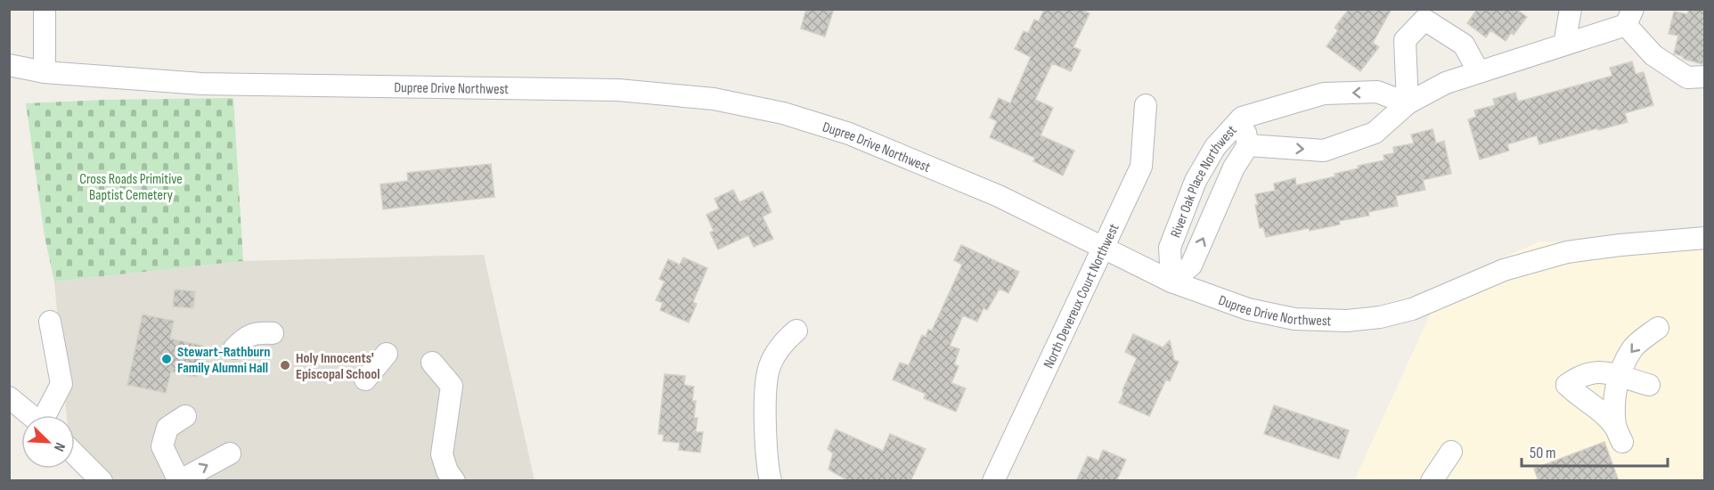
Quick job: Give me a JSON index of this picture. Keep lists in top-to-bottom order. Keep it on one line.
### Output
{"streets":{"street":["Dupree Drive Northwest","River Oak Place Northwest","North Devereux Court Northwest"]},"crossings":[["Dupree Drive Northwest","River Oak Place Northwest"],["Dupree Drive Northwest","North Devereux Court Northwest"]],"parks":["Cross Roads Primitive Baptist Cemetery"],"places":["Stewart-Rathburn Family Alumni Hall","Holy Innocents' Episcopal School"],"scale_bar":"50 m","north":"bottom right"}
